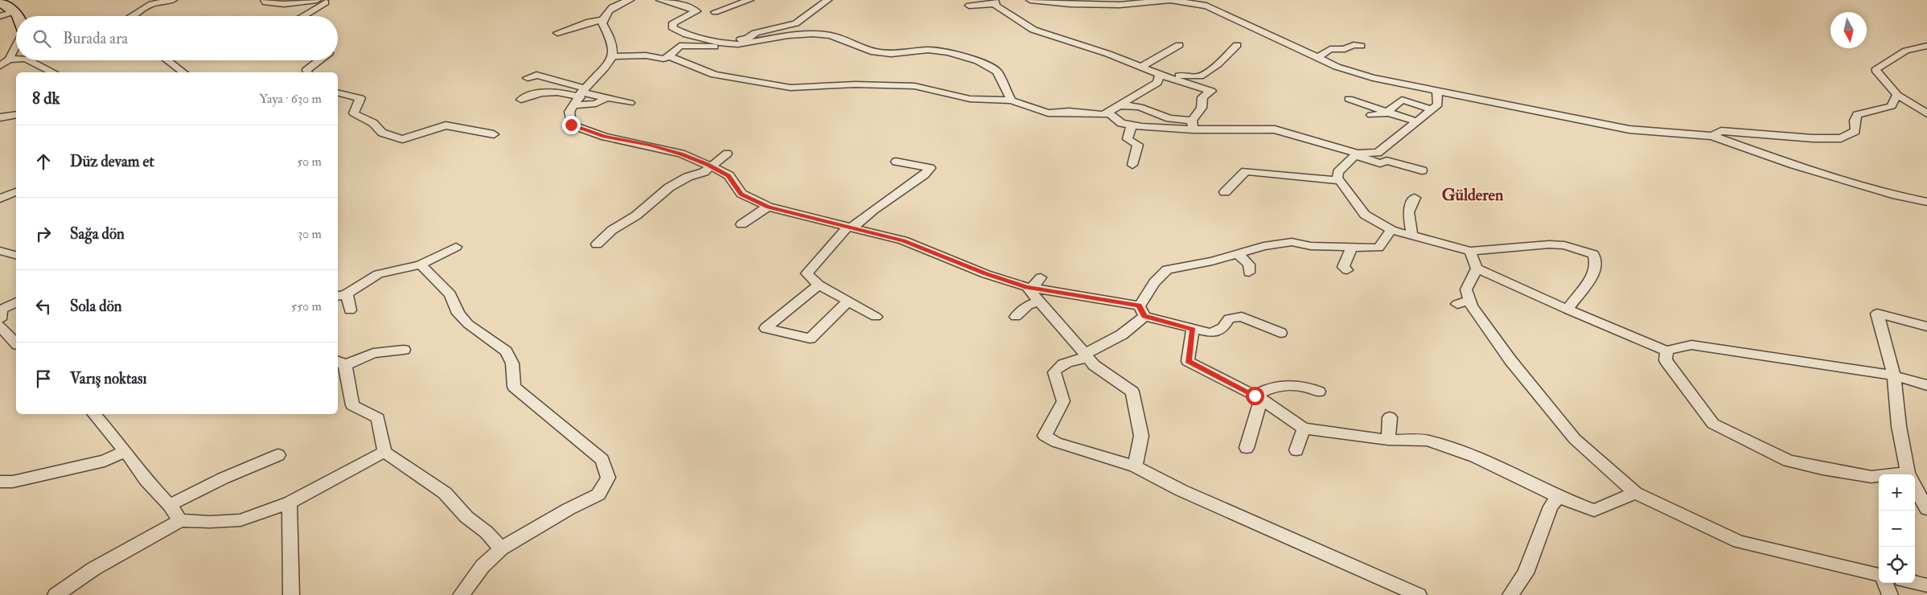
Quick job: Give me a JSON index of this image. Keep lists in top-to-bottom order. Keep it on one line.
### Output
{"districts":["Gülderen"],"north":"bottom","page":{"search":"Burada ara","heading":["8 dk","Yaya · 630 m"],"list":[["Düz devam et","50 m"],["Sağa dön","30 m"],["Sola dön","550 m"],"Varış noktası"],"map_buttons":["+","−"]}}
